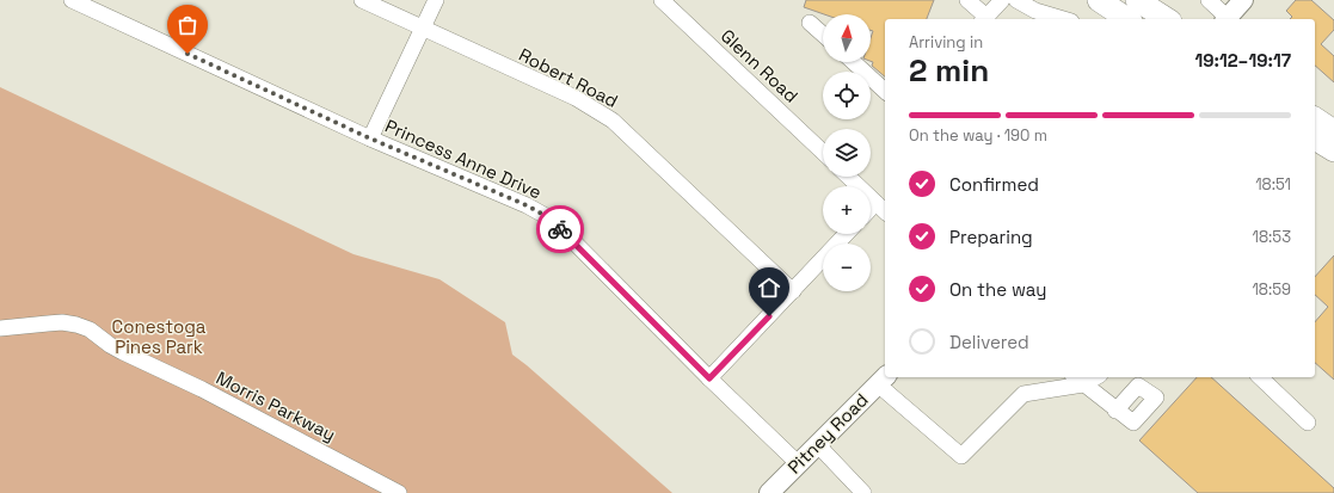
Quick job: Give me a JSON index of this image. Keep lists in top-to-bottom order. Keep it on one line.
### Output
{"streets":{"main road":["Pitney Road"],"street":["Glenn Road","Robert Road","Princess Anne Drive","Morris Parkway"]},"crossings":[["Princess Anne Drive","Pitney Road"]],"parks":["Conestoga Pines Park"],"north":"top","page":{"map_buttons":["+","−"],"heading":["2 min","Arriving in","19:12–19:17"],"bar":"On the way · 190 m","list":[["Confirmed","18:51"],["Preparing","18:53"],["On the way","18:59"],"Delivered"]}}
